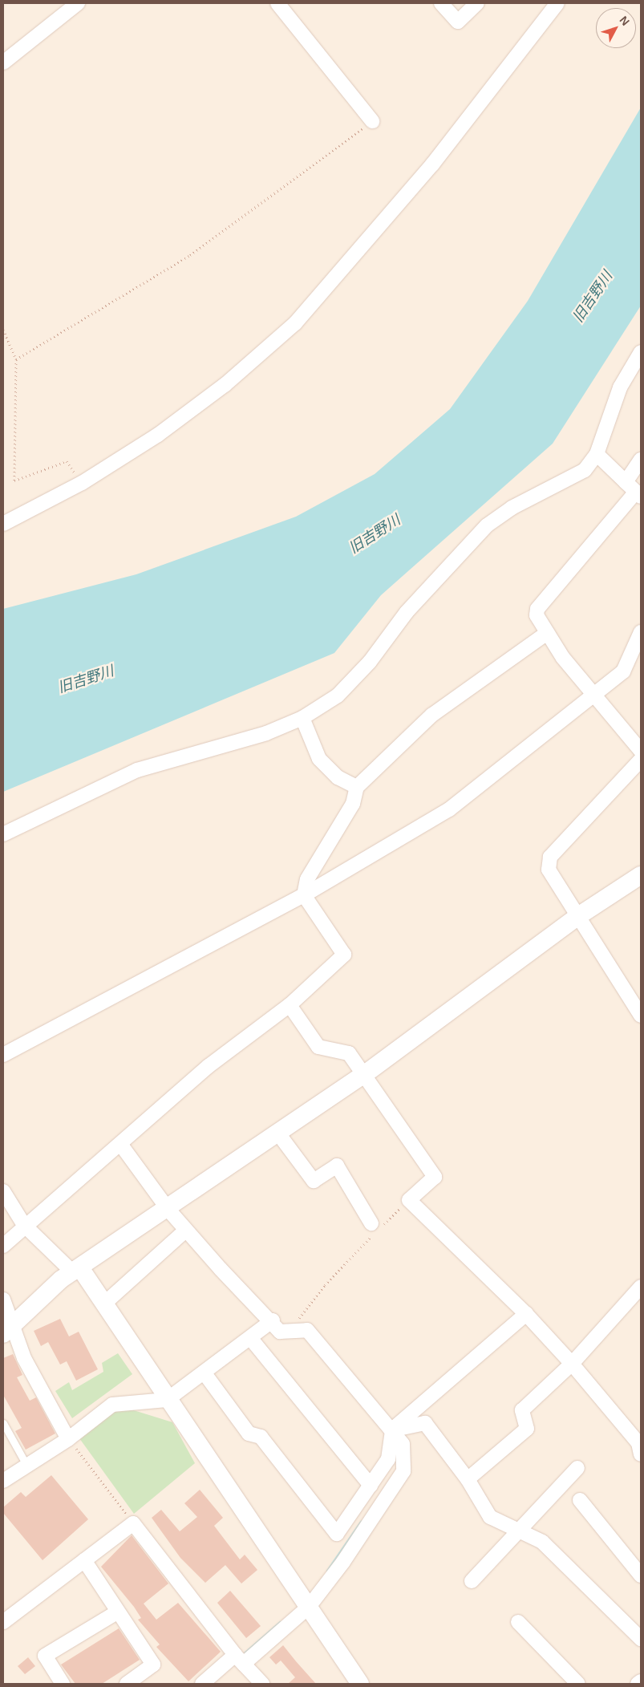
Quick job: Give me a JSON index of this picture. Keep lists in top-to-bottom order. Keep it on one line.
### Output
{"water":["旧吉野川"],"north":"top right"}
